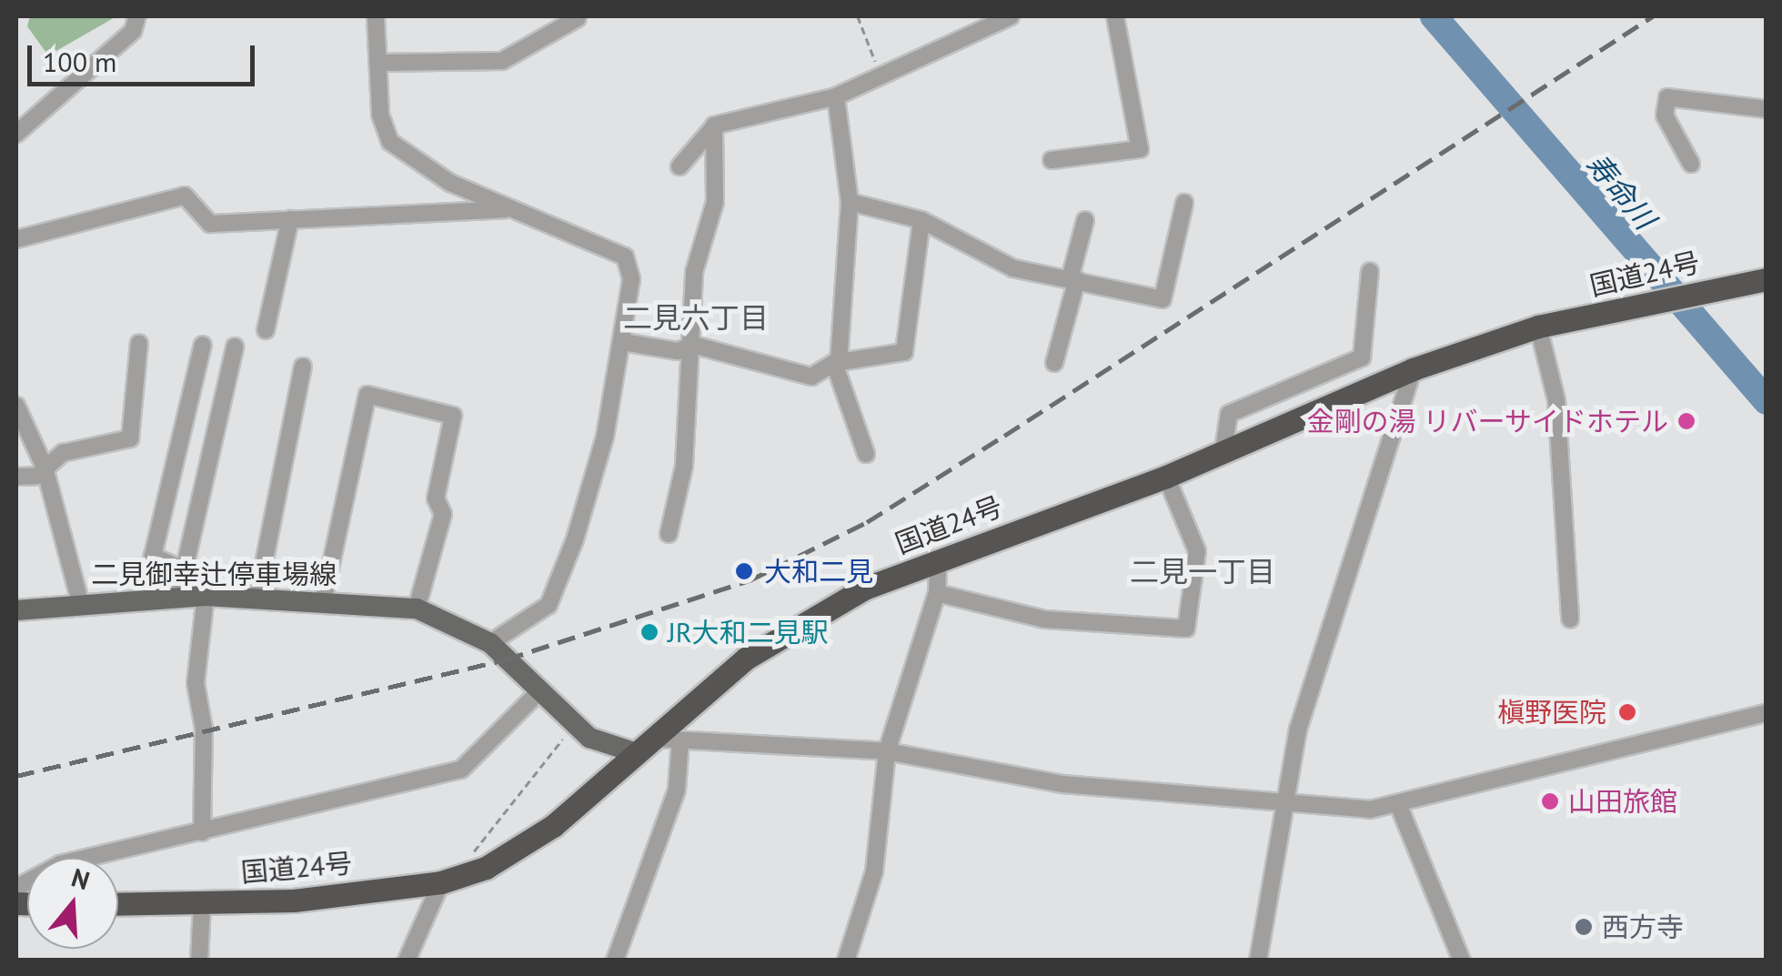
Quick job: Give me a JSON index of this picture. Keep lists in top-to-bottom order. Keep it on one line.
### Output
{"streets":{"highway":["国道24号"],"main road":["二見御幸辻停車場線"]},"crossings":[["国道24号","二見御幸辻停車場線"]],"districts":["二見六丁目","二見一丁目"],"water":["寿命川"],"places":["金剛の湯 リバーサイドホテル","大和二見","JR大和二見駅","槇野医院","山田旅館","西方寺"],"scale_bar":"100 m","north":"top"}
